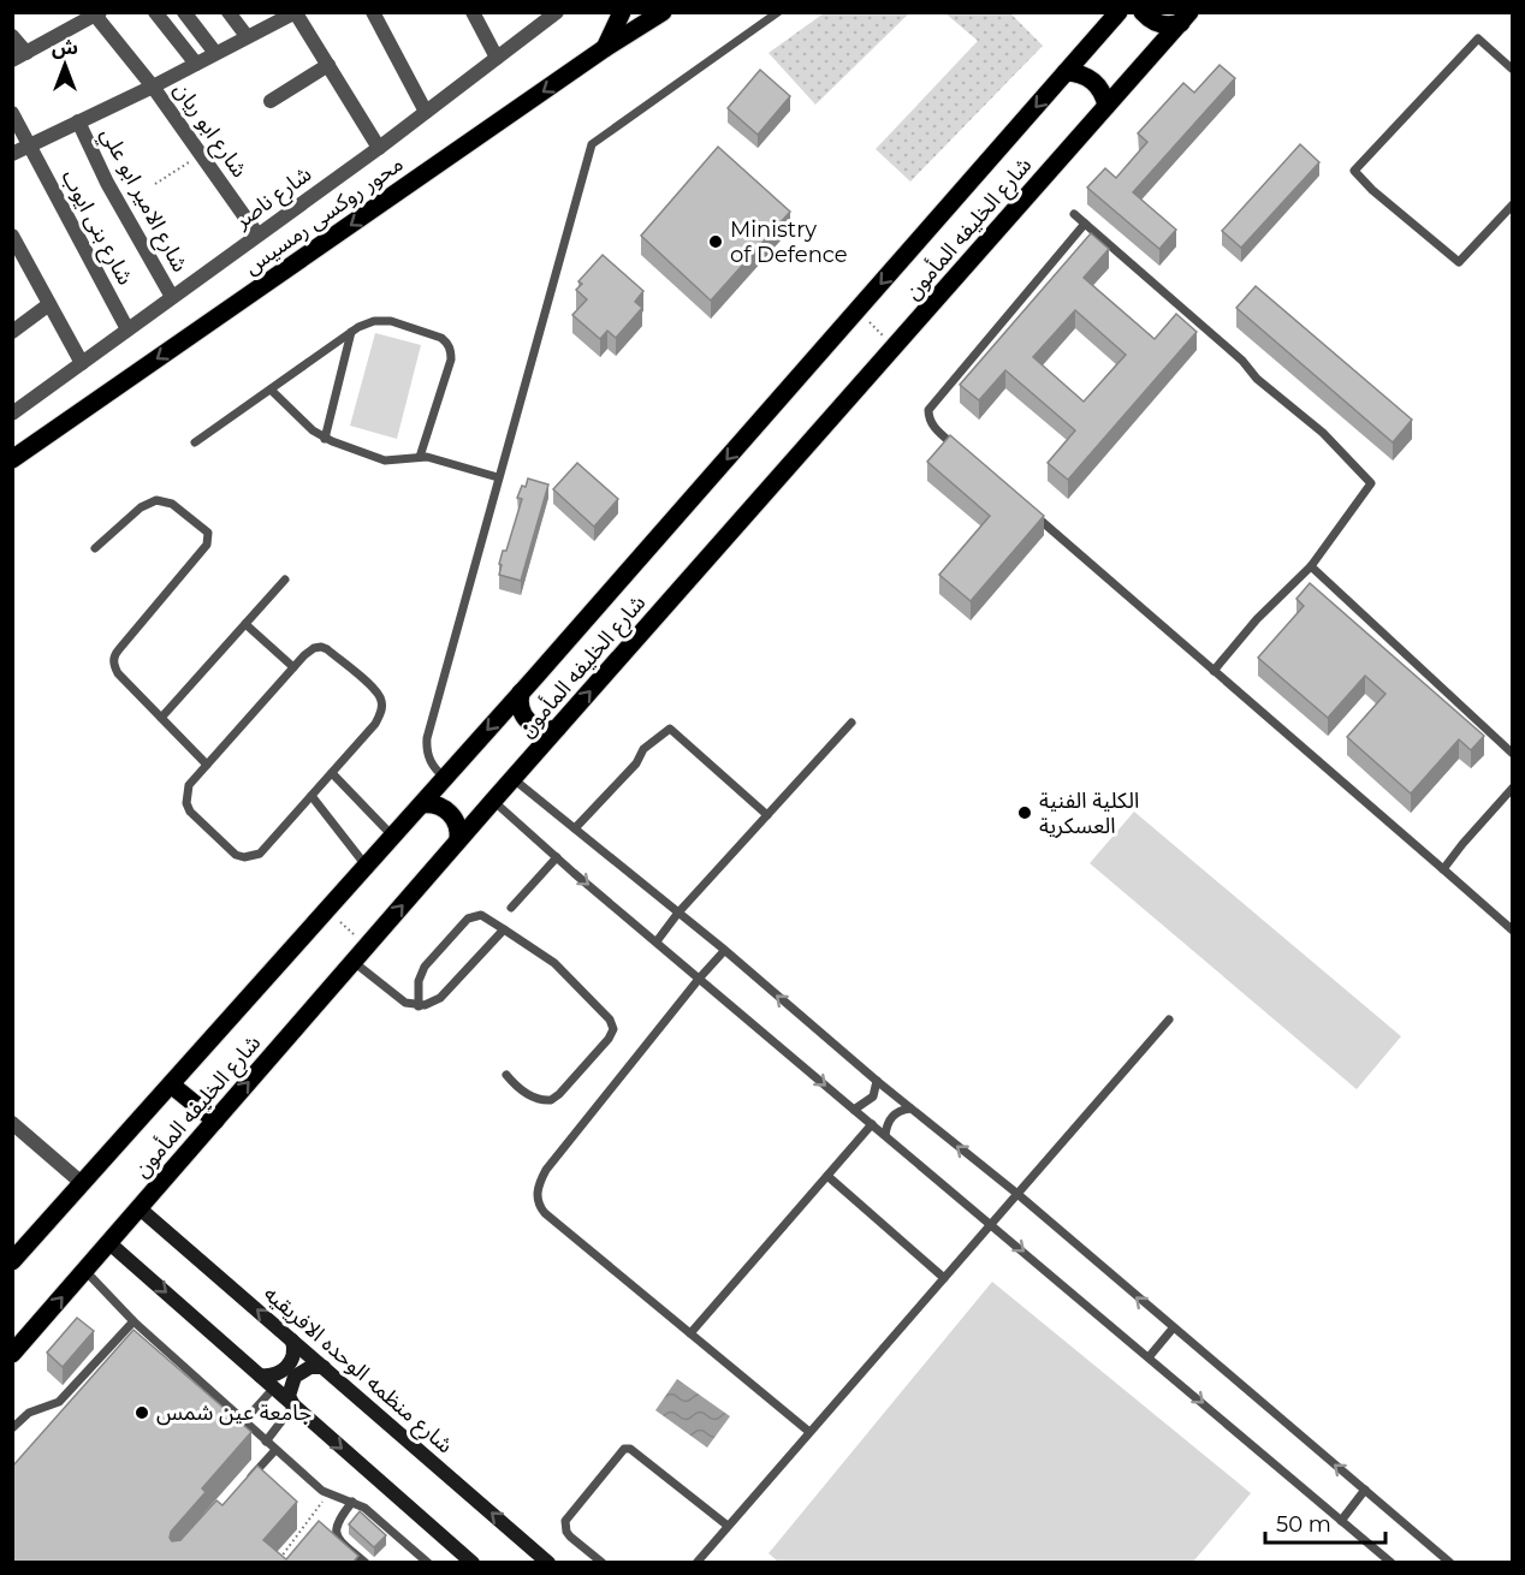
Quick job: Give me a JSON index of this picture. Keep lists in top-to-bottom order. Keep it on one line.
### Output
{"streets":{"main road":["محور روكسى رمسيس","شارع الخليفه المأمون"],"street":["شارع ابو ريان","شارع ناصر","شارع الامير ابو علي","شارع بنى ايوب","شارع منظمه الوحده الافريقيه"]},"crossings":[["شارع ابو ريان","شارع ناصر"],["شارع ناصر","شارع الامير ابو علي"],["شارع ناصر","شارع بنى ايوب"],["شارع الخليفه المأمون","شارع منظمه الوحده الافريقيه"]],"one_way":["محور روكسى رمسيس"],"places":["Ministry of Defence","الكلية الفنية العسكرية","جامعة عين شمس"],"scale_bar":"50 m","north":"top"}
